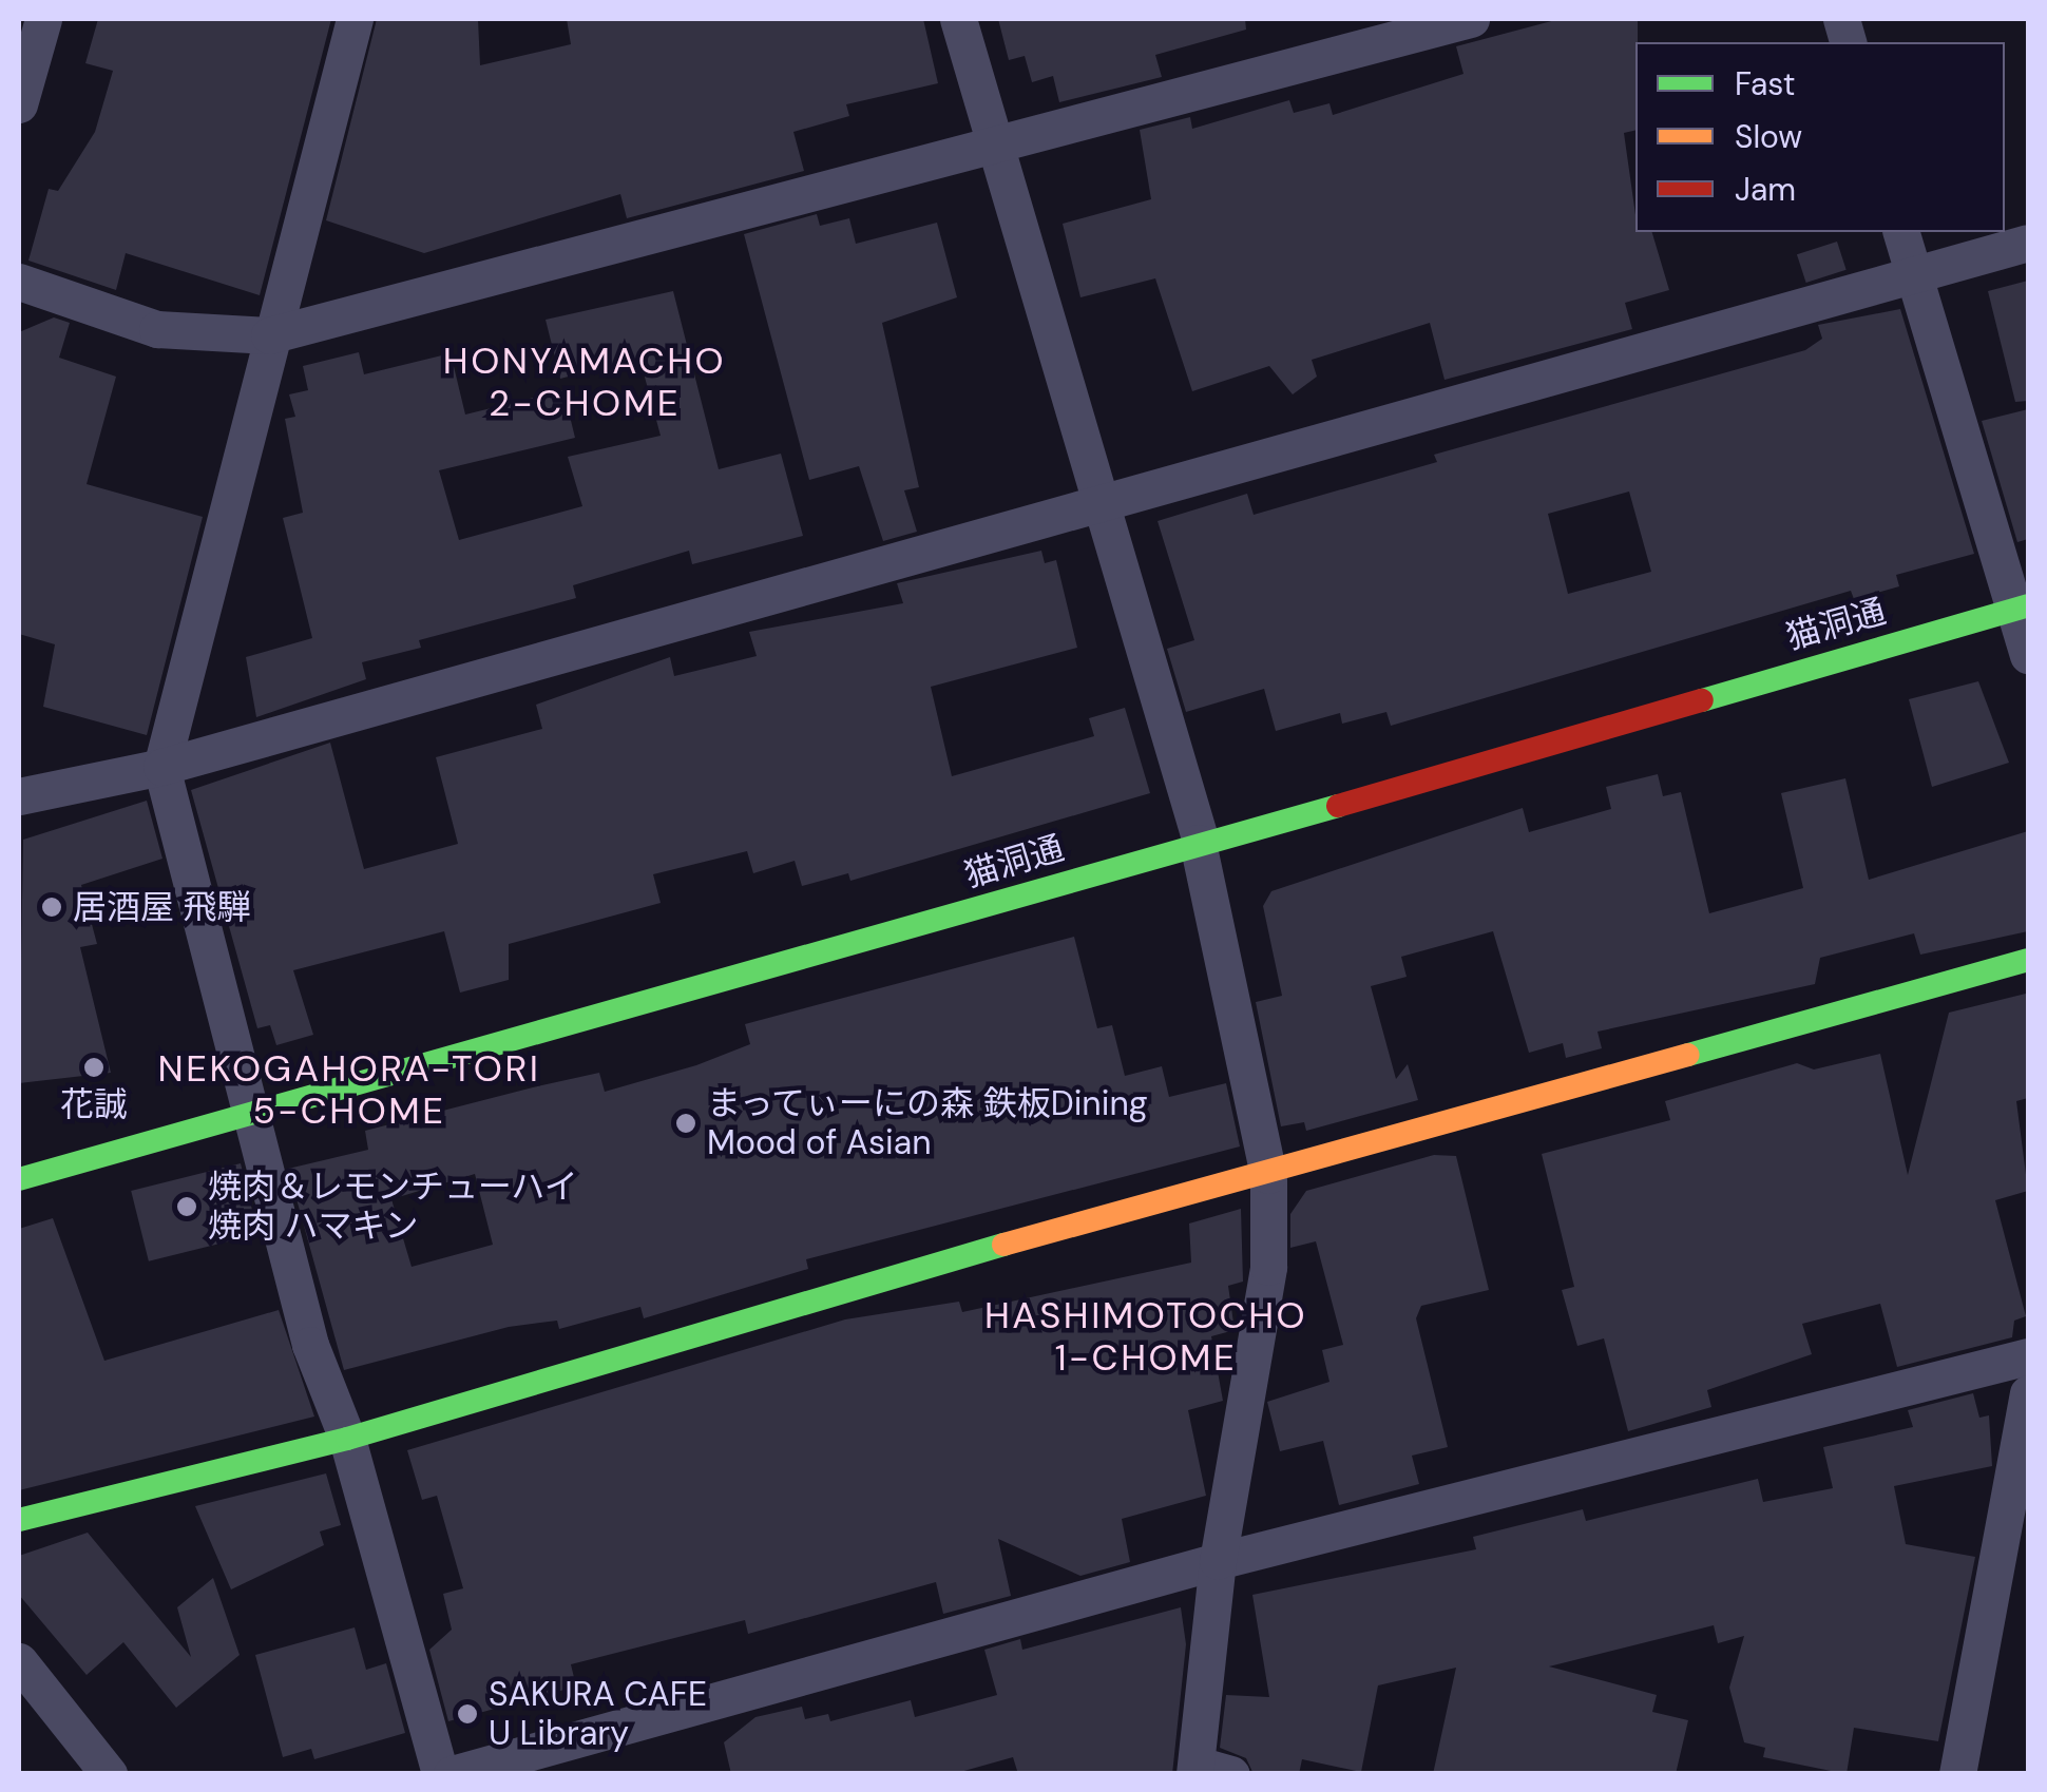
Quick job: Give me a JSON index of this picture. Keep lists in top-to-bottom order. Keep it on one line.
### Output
{"streets":{"street":["猫洞通"]},"districts":["HONYAMACHO 2-CHOME","NEKOGAHORA-TORI 5-CHOME","HASHIMOTOCHO 1-CHOME"],"places":["居酒屋 飛騨","花誠","まってぃーにの森 鉄板Dining Mood of Asian","焼肉＆レモンチューハイ 焼肉 ハマキン","SAKURA CAFE U Library"],"legend":["Fast","Slow","Jam"]}
